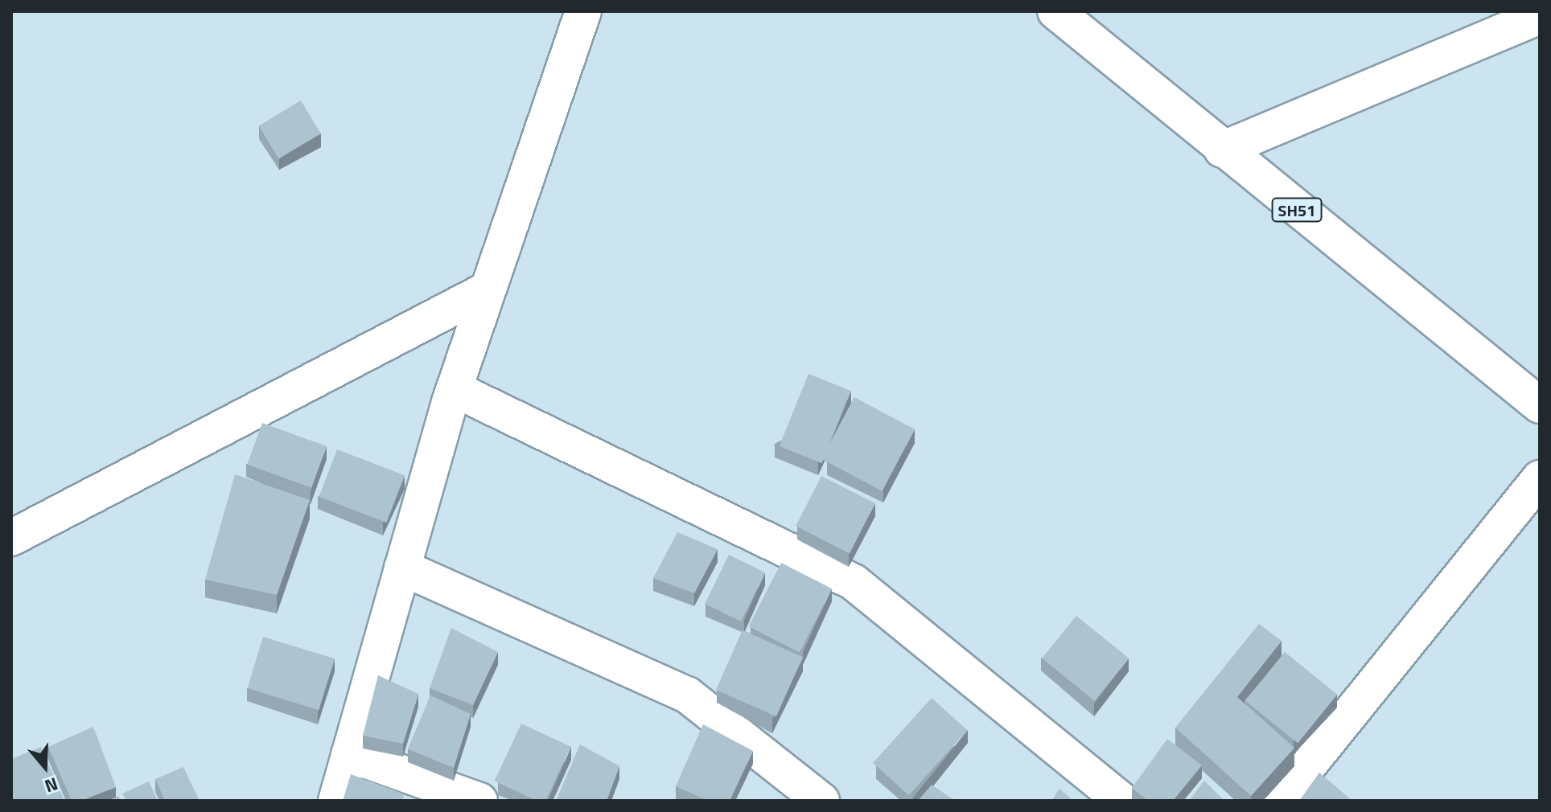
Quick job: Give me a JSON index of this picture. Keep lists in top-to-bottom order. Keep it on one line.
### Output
{"streets":{"street":["SH51"]},"north":"bottom"}
